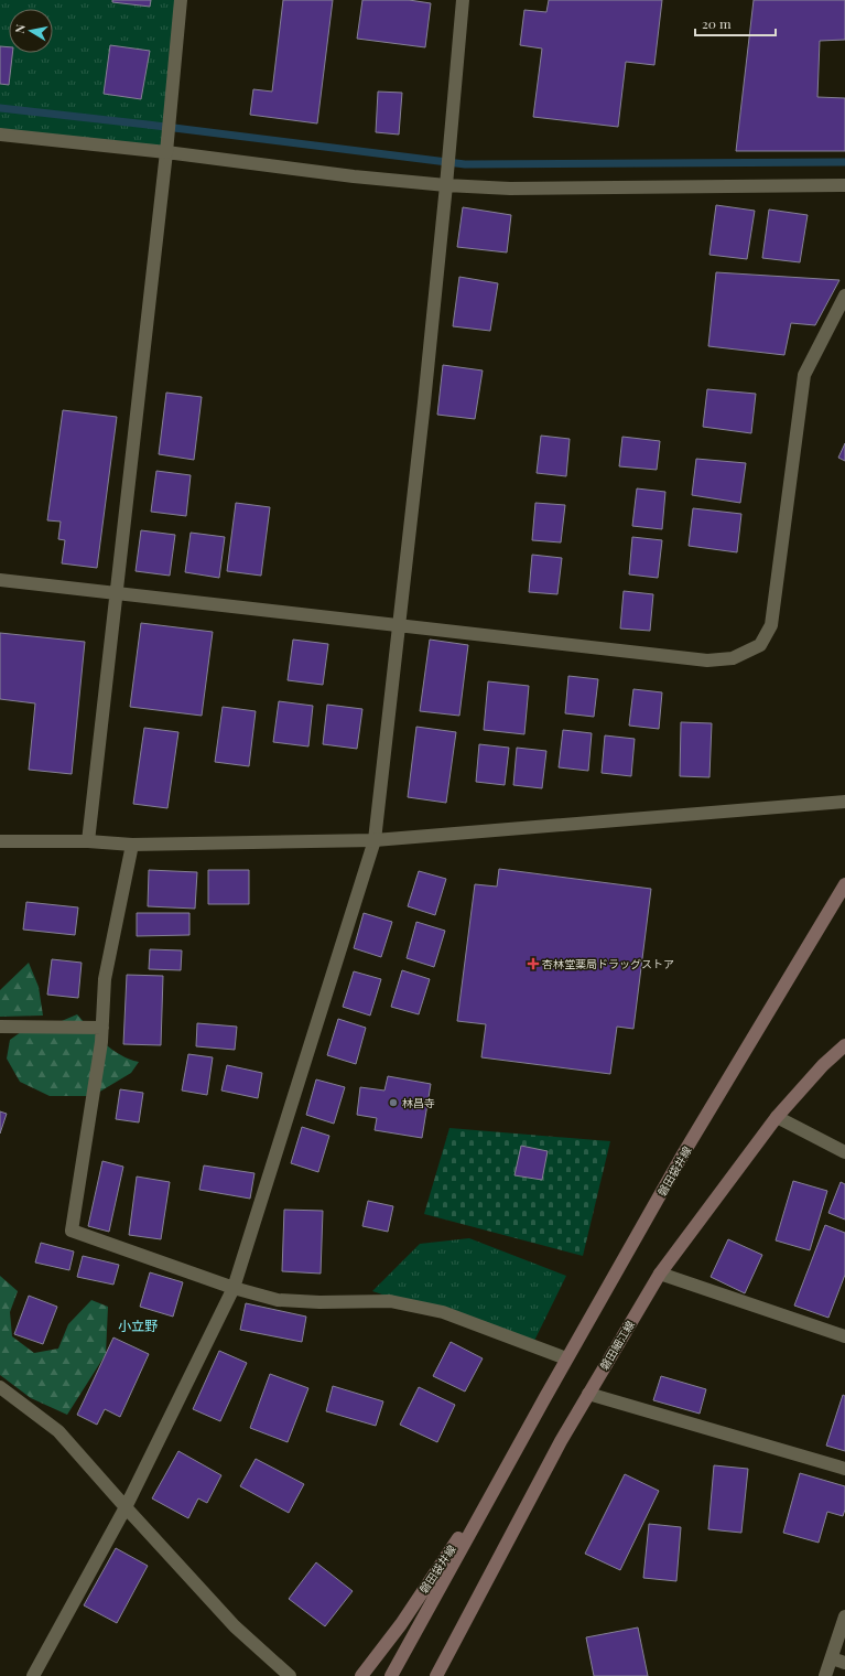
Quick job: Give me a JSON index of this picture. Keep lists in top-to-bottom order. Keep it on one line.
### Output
{"streets":{"main road":["磐田袋井線","磐田細江線"]},"districts":["小立野"],"places":{"health":["杏林堂薬局ドラッグストア"],"other":["林昌寺"]},"scale_bar":"20 m","north":"left"}
